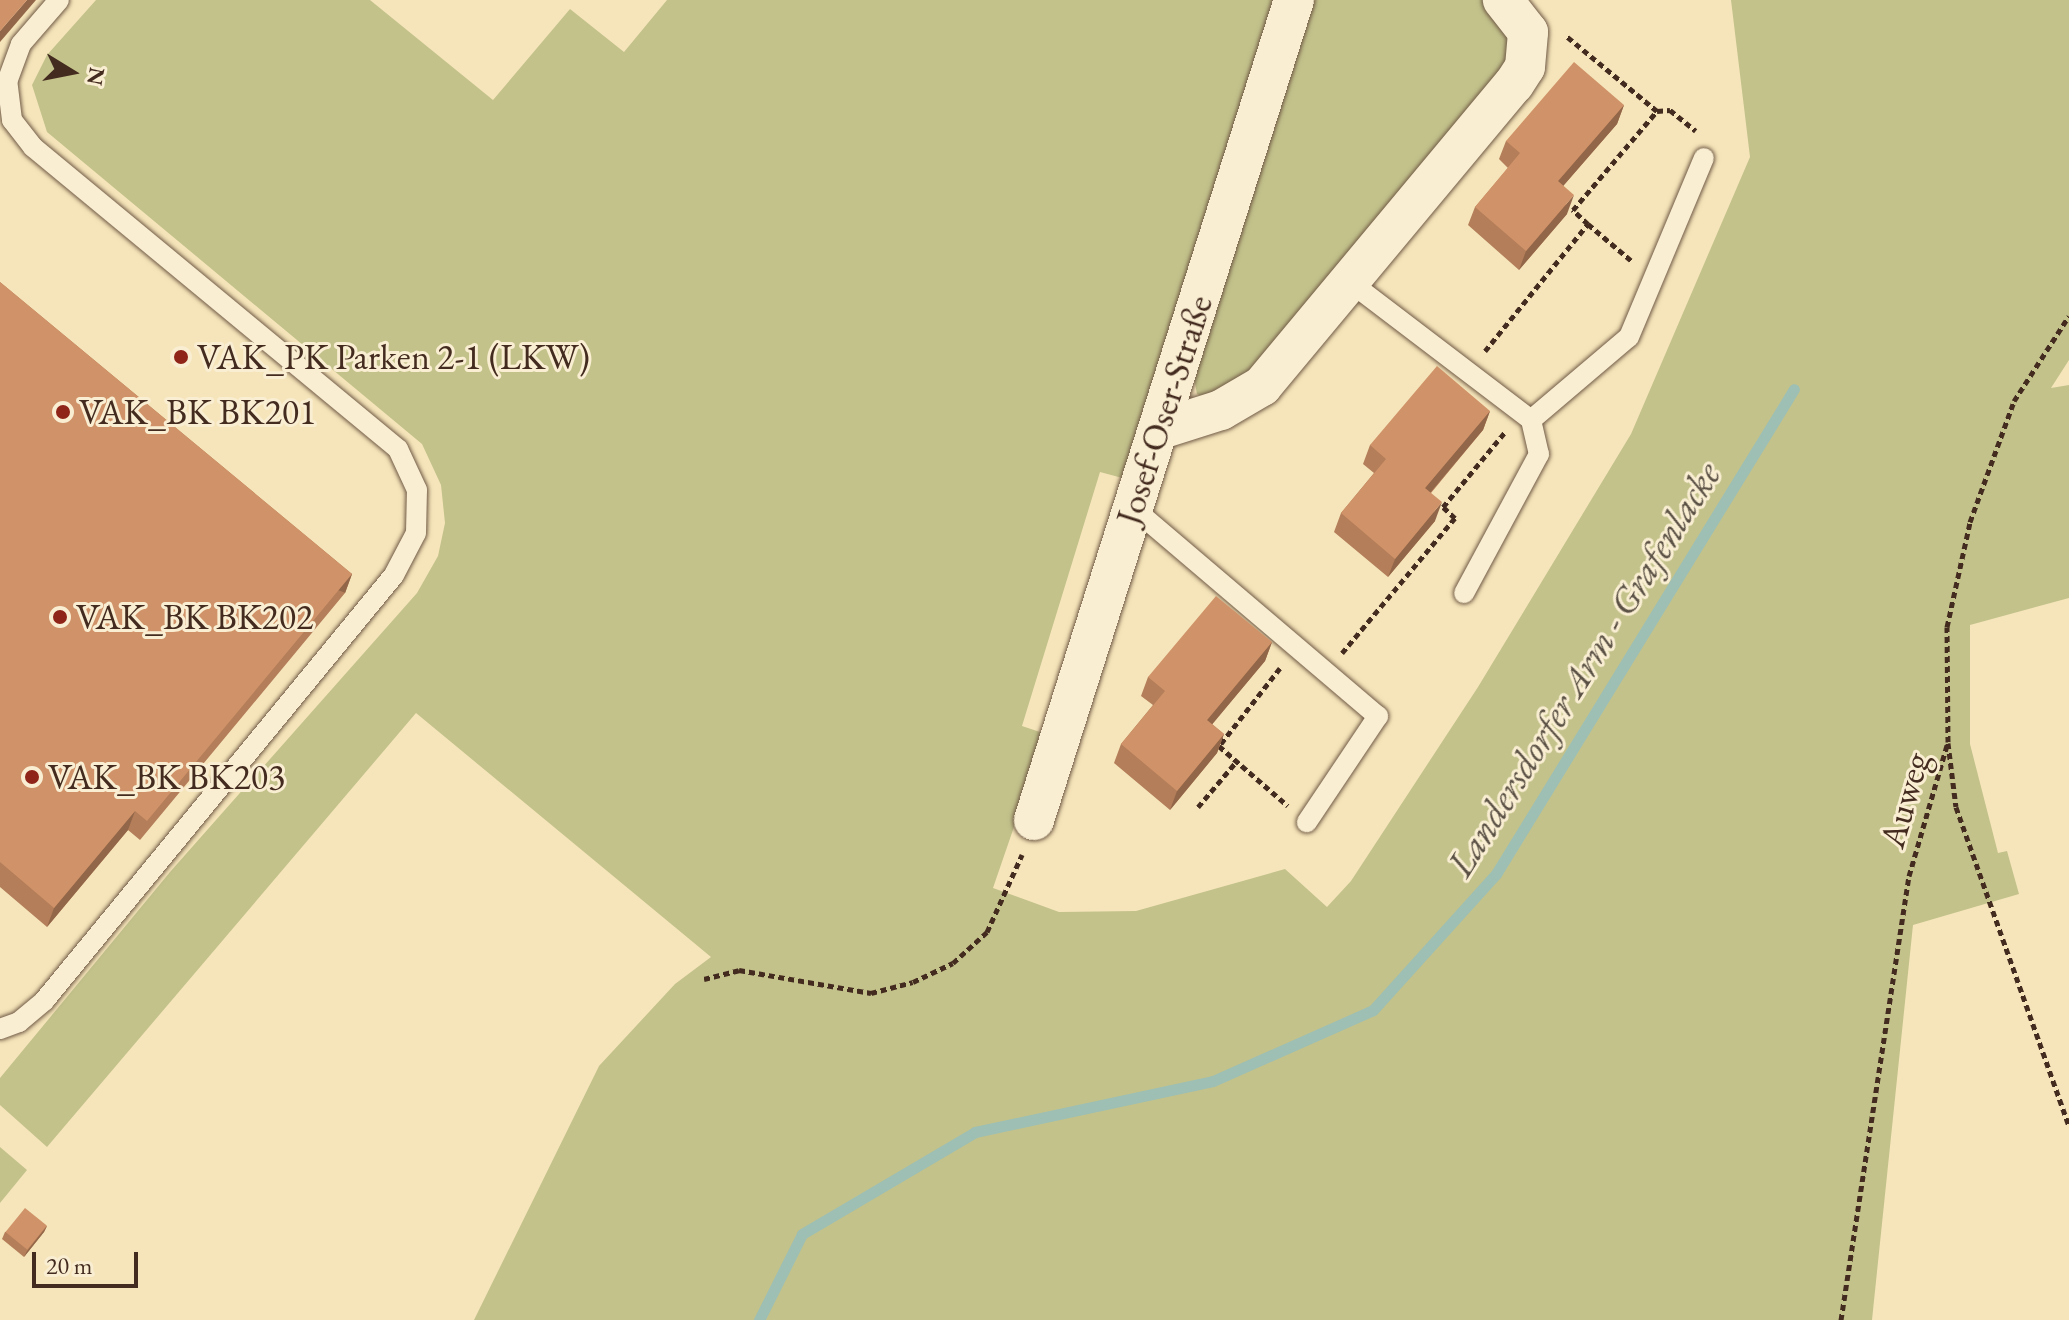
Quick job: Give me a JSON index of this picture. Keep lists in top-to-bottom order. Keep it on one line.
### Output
{"streets":{"street":["Josef-Oser-Straße"],"path":["Auweg"]},"water":["Landersdorfer Arm - Grafenlacke"],"places":["VAK_PK Parken 2-1 (LKW)","VAK_BK BK201","VAK_BK BK202","VAK_BK BK203"],"scale_bar":"20 m","north":"right"}
